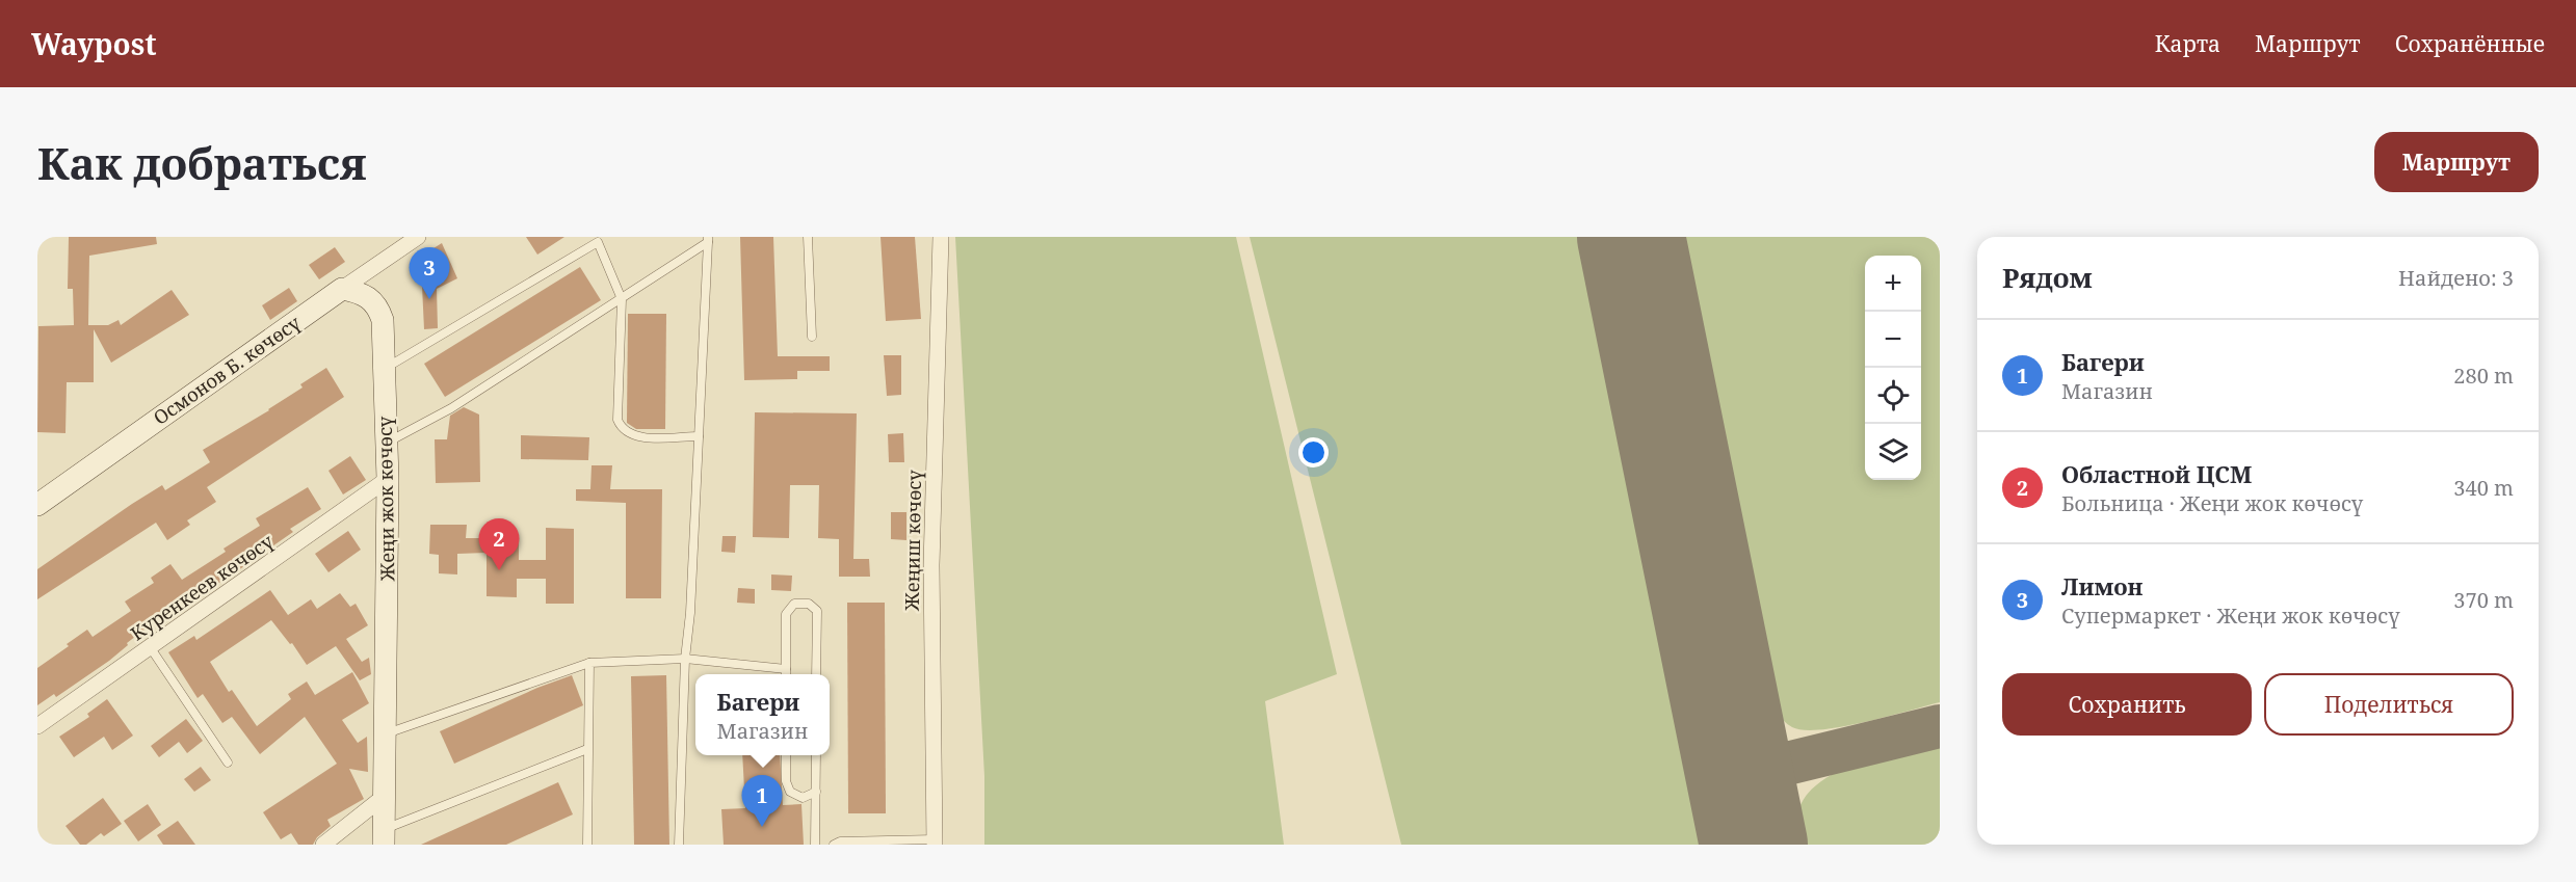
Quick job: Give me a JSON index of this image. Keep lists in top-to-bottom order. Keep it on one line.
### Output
{"streets":{"main road":["Осмонов Б. көчөсү","Жеңи жок көчөсү"],"street":["Жеңиш көчөсү","Куренкеев көчөсү"]},"crossings":[["Осмонов Б. көчөсү","Жеңи жок көчөсү"],["Жеңи жок көчөсү","Куренкеев көчөсү"]],"page":{"header":"Waypost","nav":["Карта","Маршрут","Сохранённые"],"buttons":["Маршрут",["Сохранить","Поделиться"]],"title":"Как добраться","heading":["Рядом","Найдено: 3"],"pins":["3","2","1"],"map_buttons":["+","−"],"list":[{"mark":"1","name":"Багери","note":"Магазин","value":"280 m"},{"mark":"2","name":"Областной ЦСМ","note":"Больница · Жеңи жок көчөсү","value":"340 m"},{"mark":"3","name":"Лимон","note":"Супермаркет · Жеңи жок көчөсү","value":"370 m"}],"popup":["Багери","Магазин"]}}
